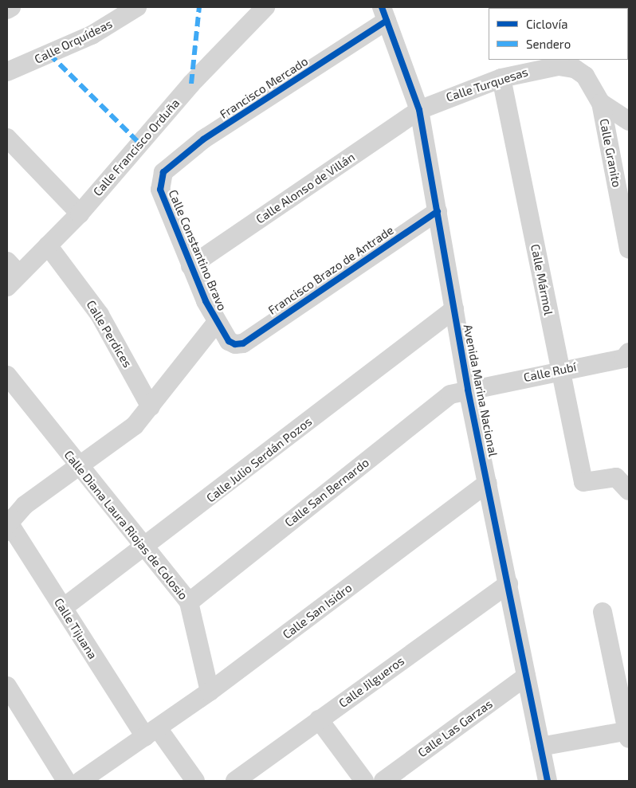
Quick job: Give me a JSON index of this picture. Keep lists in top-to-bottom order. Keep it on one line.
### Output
{"streets":{"street":["Calle Orquídeas","Calle Turquesas","Francisco Mercado","Calle Francisco Orduña","Calle Granito","Calle Alonso de Villán","Calle Constantino Bravo","Francisco Brazo de Antrade","Calle Mármol","Calle Perdices","Calle Rubí","Avenida Marina Nacional","Calle Julio Serdán Pozos","Calle San Bernardo","Calle Diana Laura Riojas de Colosio","Calle San Isidro","Calle Tijuana","Calle Jilgueros","Calle Las Garzas"]},"crossings":[["Calle Turquesas","Calle Granito"],["Calle Turquesas","Calle Alonso de Villán"],["Calle Turquesas","Calle Mármol"],["Calle Turquesas","Avenida Marina Nacional"],["Francisco Mercado","Calle Constantino Bravo"],["Francisco Mercado","Avenida Marina Nacional"],["Calle Francisco Orduña","Calle Perdices"],["Calle Alonso de Villán","Calle Constantino Bravo"],["Calle Alonso de Villán","Avenida Marina Nacional"],["Calle Constantino Bravo","Francisco Brazo de Antrade"],["Francisco Brazo de Antrade","Avenida Marina Nacional"],["Calle Mármol","Calle Rubí"],["Calle Rubí","Avenida Marina Nacional"],["Calle Rubí","Calle San Bernardo"],["Avenida Marina Nacional","Calle Julio Serdán Pozos"],["Avenida Marina Nacional","Calle San Bernardo"],["Avenida Marina Nacional","Calle San Isidro"],["Avenida Marina Nacional","Calle Jilgueros"],["Avenida Marina Nacional","Calle Las Garzas"],["Calle Julio Serdán Pozos","Calle Diana Laura Riojas de Colosio"],["Calle Julio Serdán Pozos","Calle Tijuana"],["Calle San Bernardo","Calle Diana Laura Riojas de Colosio"],["Calle Diana Laura Riojas de Colosio","Calle San Isidro"],["Calle San Isidro","Calle Tijuana"]],"legend":["Ciclovía","Sendero"]}
